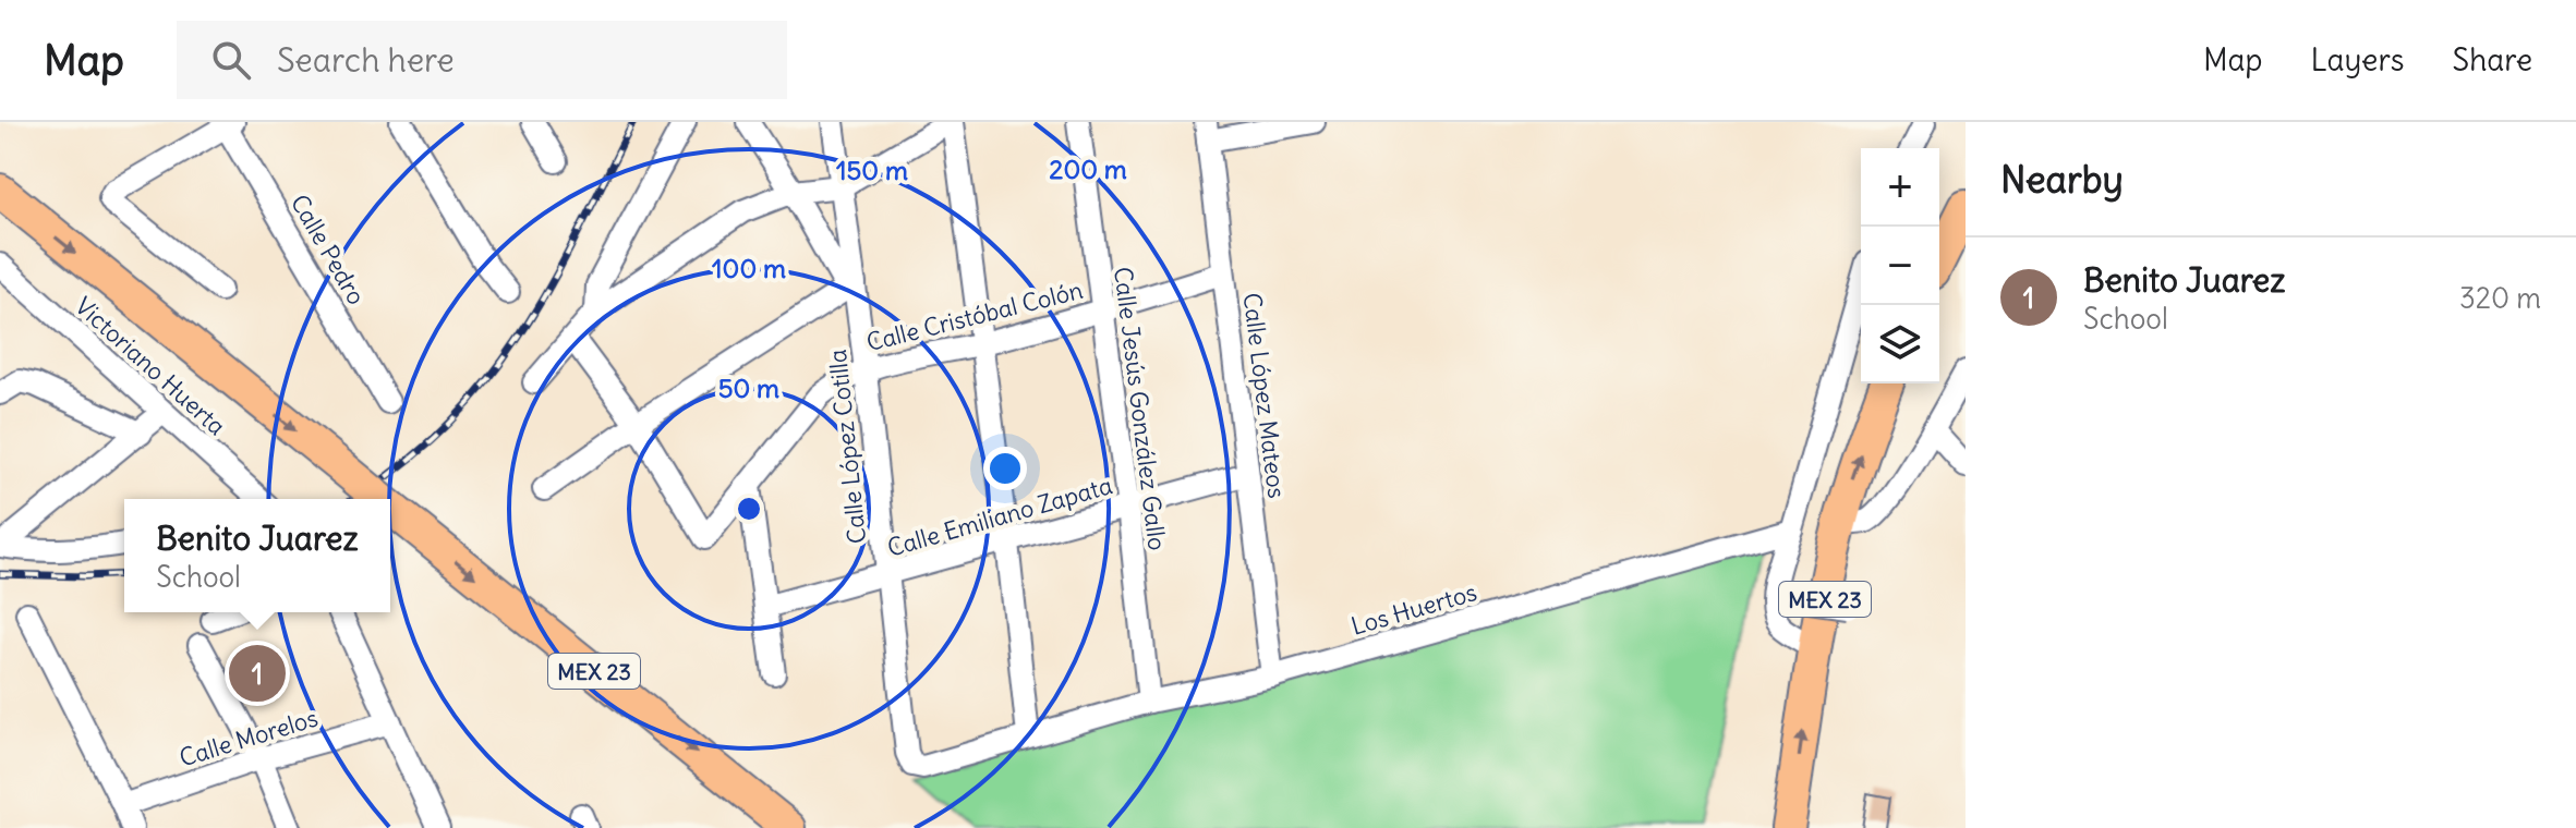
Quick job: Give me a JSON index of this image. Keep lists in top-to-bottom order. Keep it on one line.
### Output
{"streets":{"highway":["MEX 23"],"street":["Calle Pedro","Calle Cristóbal Colón","Victoriano Huerta","Calle López Mateos","Calle Jesús González Gallo","Calle López Cotilla","Calle Emiliano Zapata","Los Huertos","Calle Morelos"]},"crossings":[["Calle Cristóbal Colón","Calle López Mateos"],["Calle Cristóbal Colón","Calle Jesús González Gallo"],["Calle Cristóbal Colón","Calle López Cotilla"],["Calle López Mateos","Calle Emiliano Zapata"],["Calle López Mateos","Los Huertos"],["Calle Jesús González Gallo","Calle Emiliano Zapata"],["Calle Jesús González Gallo","Los Huertos"],["Calle López Cotilla","Calle Emiliano Zapata"],["Calle López Cotilla","Los Huertos"]],"page":{"header":"Map","search":"Search here","nav":["Map","Layers","Share"],"heading":"Nearby","map_buttons":["+","−"],"list":[{"mark":"1","name":"Benito Juarez","note":"School","value":"320 m"}],"popup":["Benito Juarez","School"],"pins":"1"},"rings":["200 m","150 m","100 m","50 m"]}
